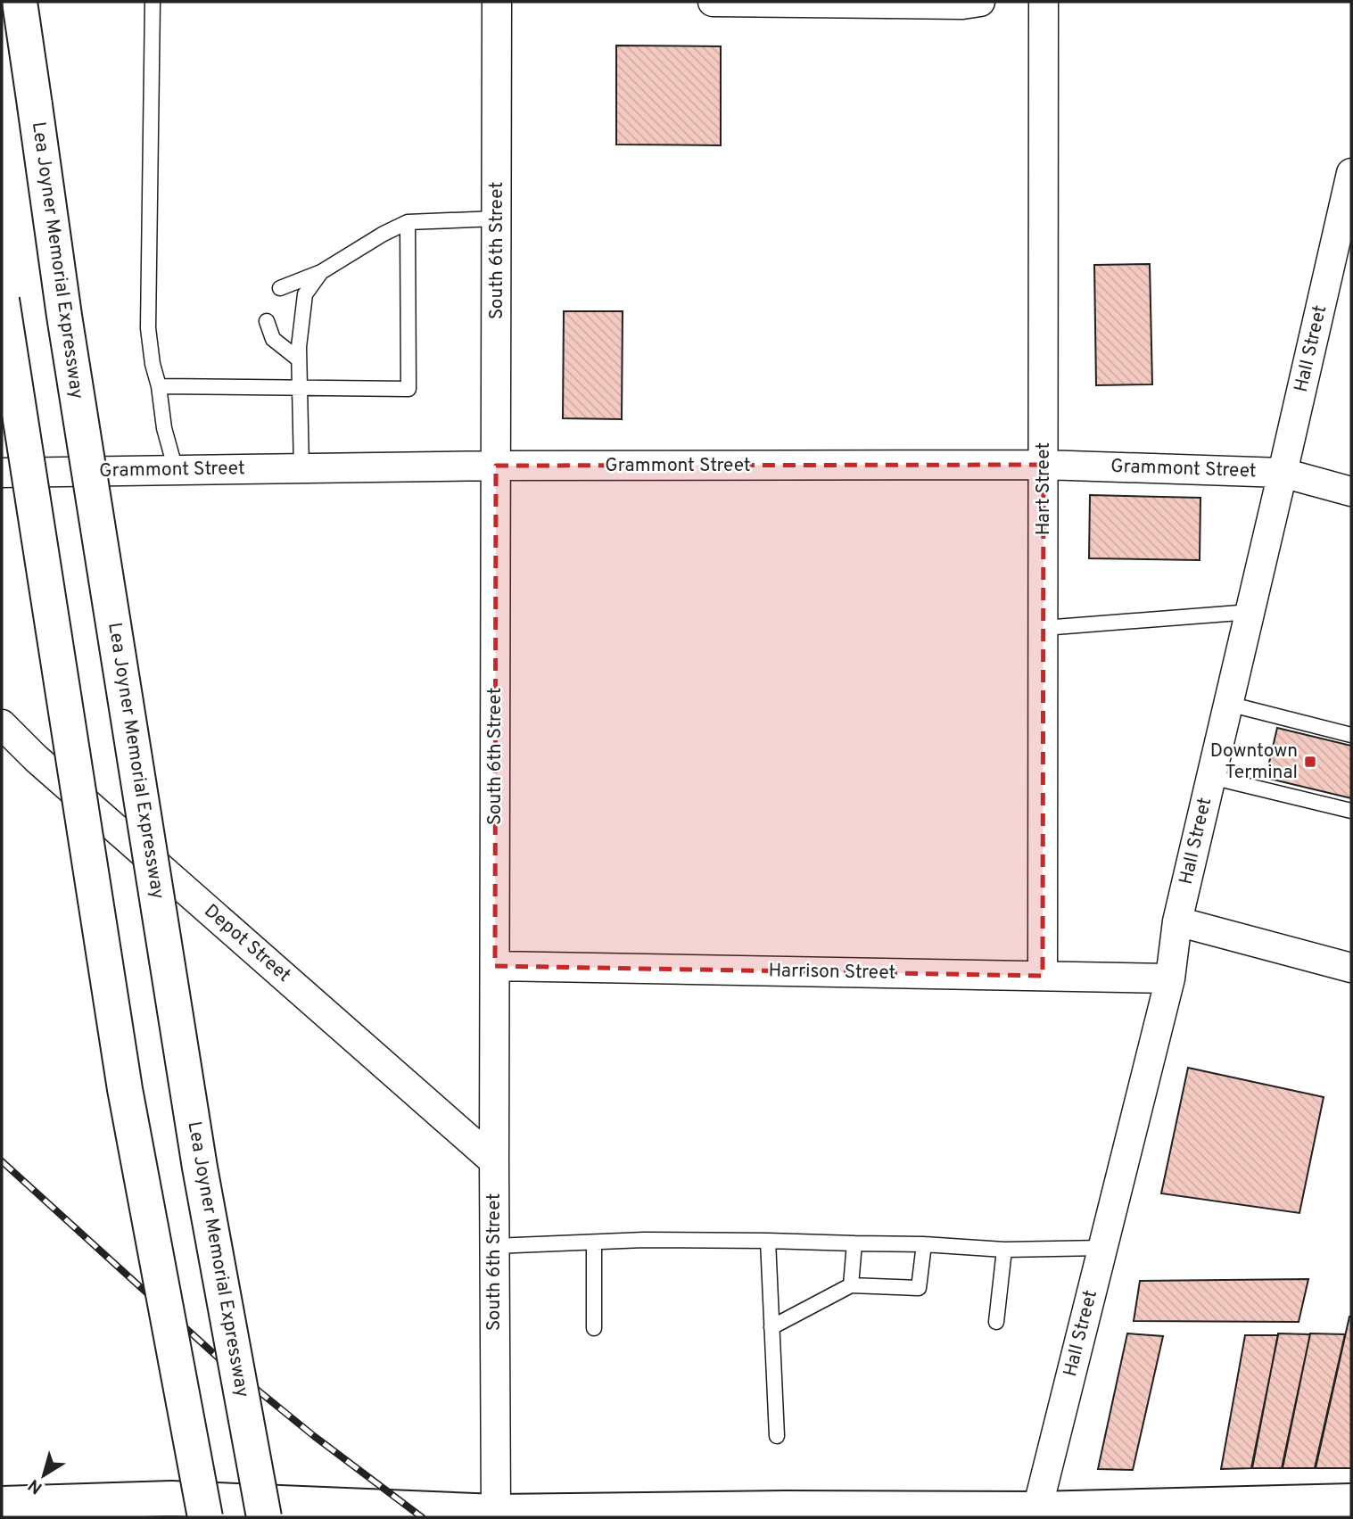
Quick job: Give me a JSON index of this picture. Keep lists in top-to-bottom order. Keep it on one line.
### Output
{"streets":{"main road":["Lea Joyner Memorial Expressway"],"street":["South 6th Street","Hall Street","Grammont Street","Hart Street","Depot Street","Harrison Street"]},"crossings":[["South 6th Street","Grammont Street"],["South 6th Street","Depot Street"],["South 6th Street","Harrison Street"],["Hall Street","Grammont Street"],["Hall Street","Harrison Street"],["Grammont Street","Hart Street"],["Hart Street","Harrison Street"]],"places":{"transit":["Downtown Terminal"]},"north":"bottom left"}
